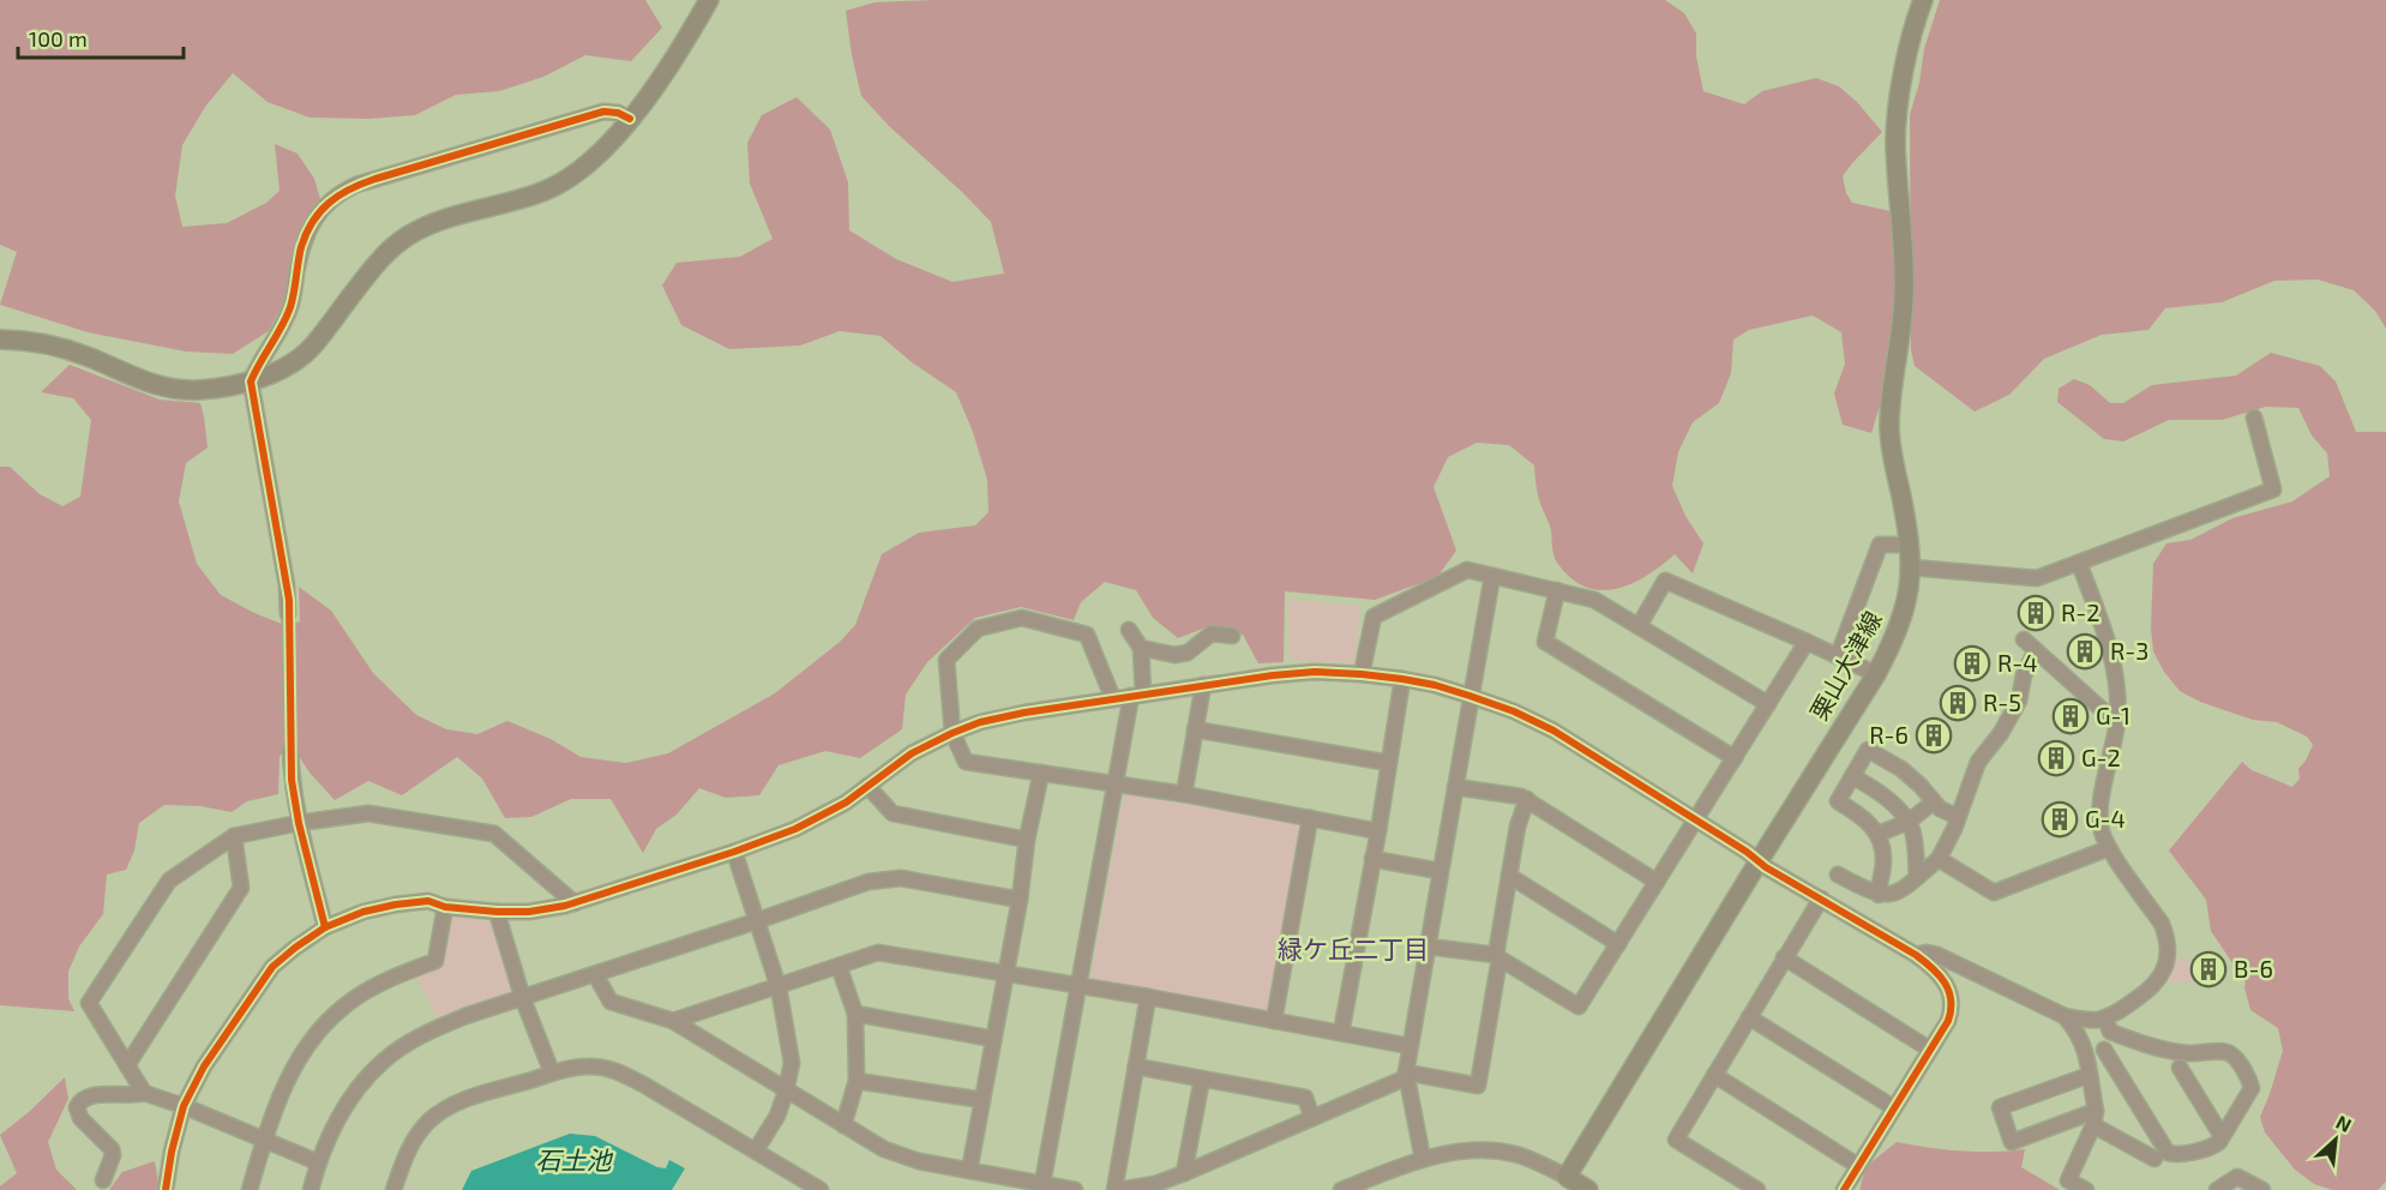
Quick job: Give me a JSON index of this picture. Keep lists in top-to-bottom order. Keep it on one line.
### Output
{"streets":{"main road":["栗山大津線"]},"districts":["緑ケ丘二丁目"],"water":["石土池"],"places":{"building":["R-2","R-3","R-4","R-5","G-1","R-6","G-2","G-4","B-6"]},"scale_bar":"100 m","north":"top right"}
